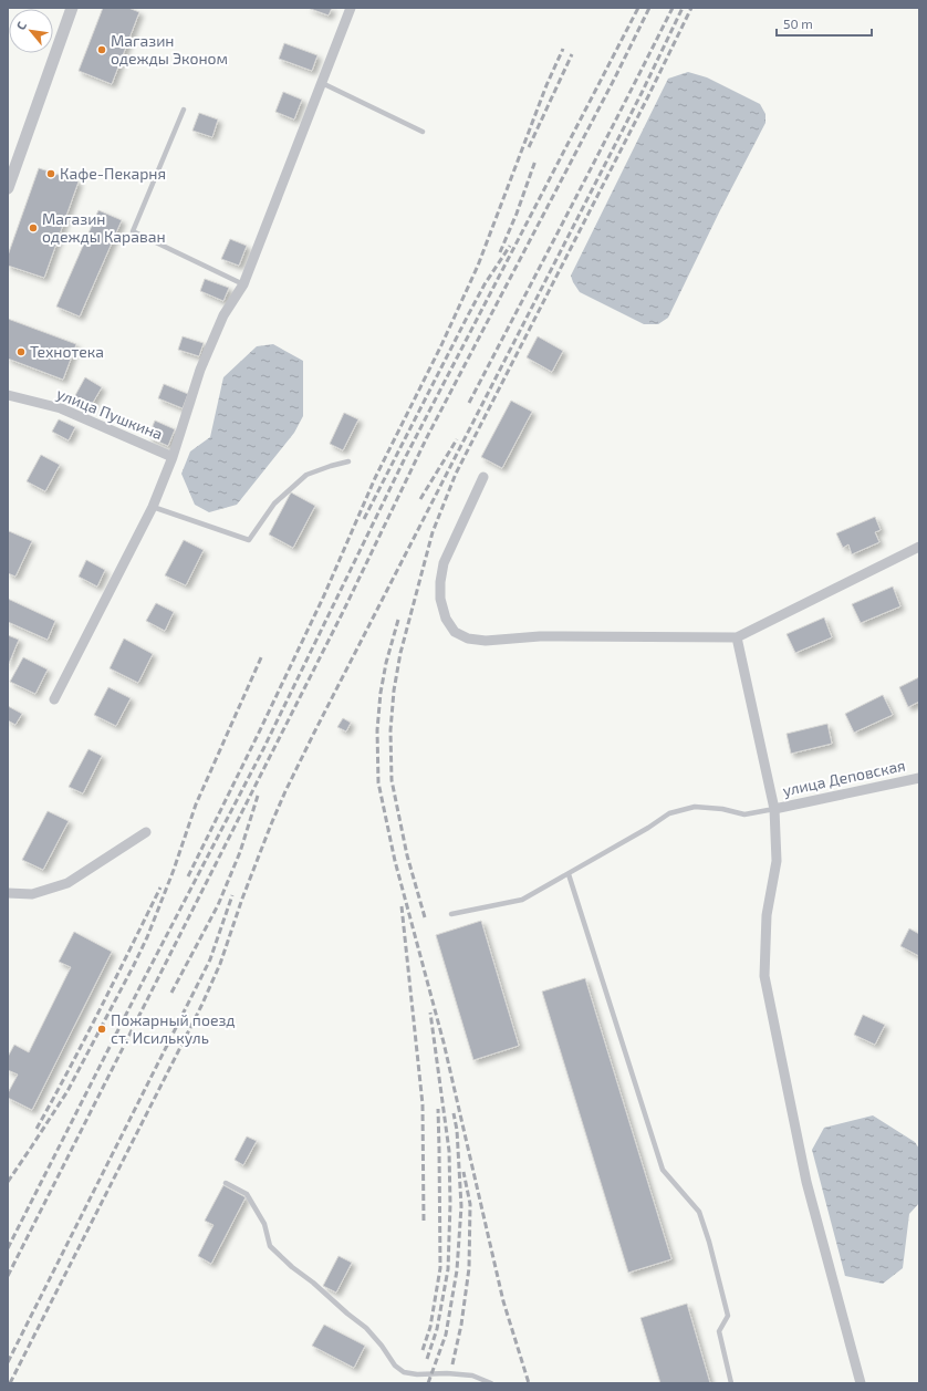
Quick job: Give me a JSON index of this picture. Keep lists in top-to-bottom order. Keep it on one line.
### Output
{"streets":{"street":["улица Пушкина","улица Деповская"]},"places":["Магазин одежды Эконом","Кафе-Пекарня","Магазин одежды Караван","Технотека","Пожарный поезд ст. Исилькуль"],"scale_bar":"50 m","north":"top left"}
